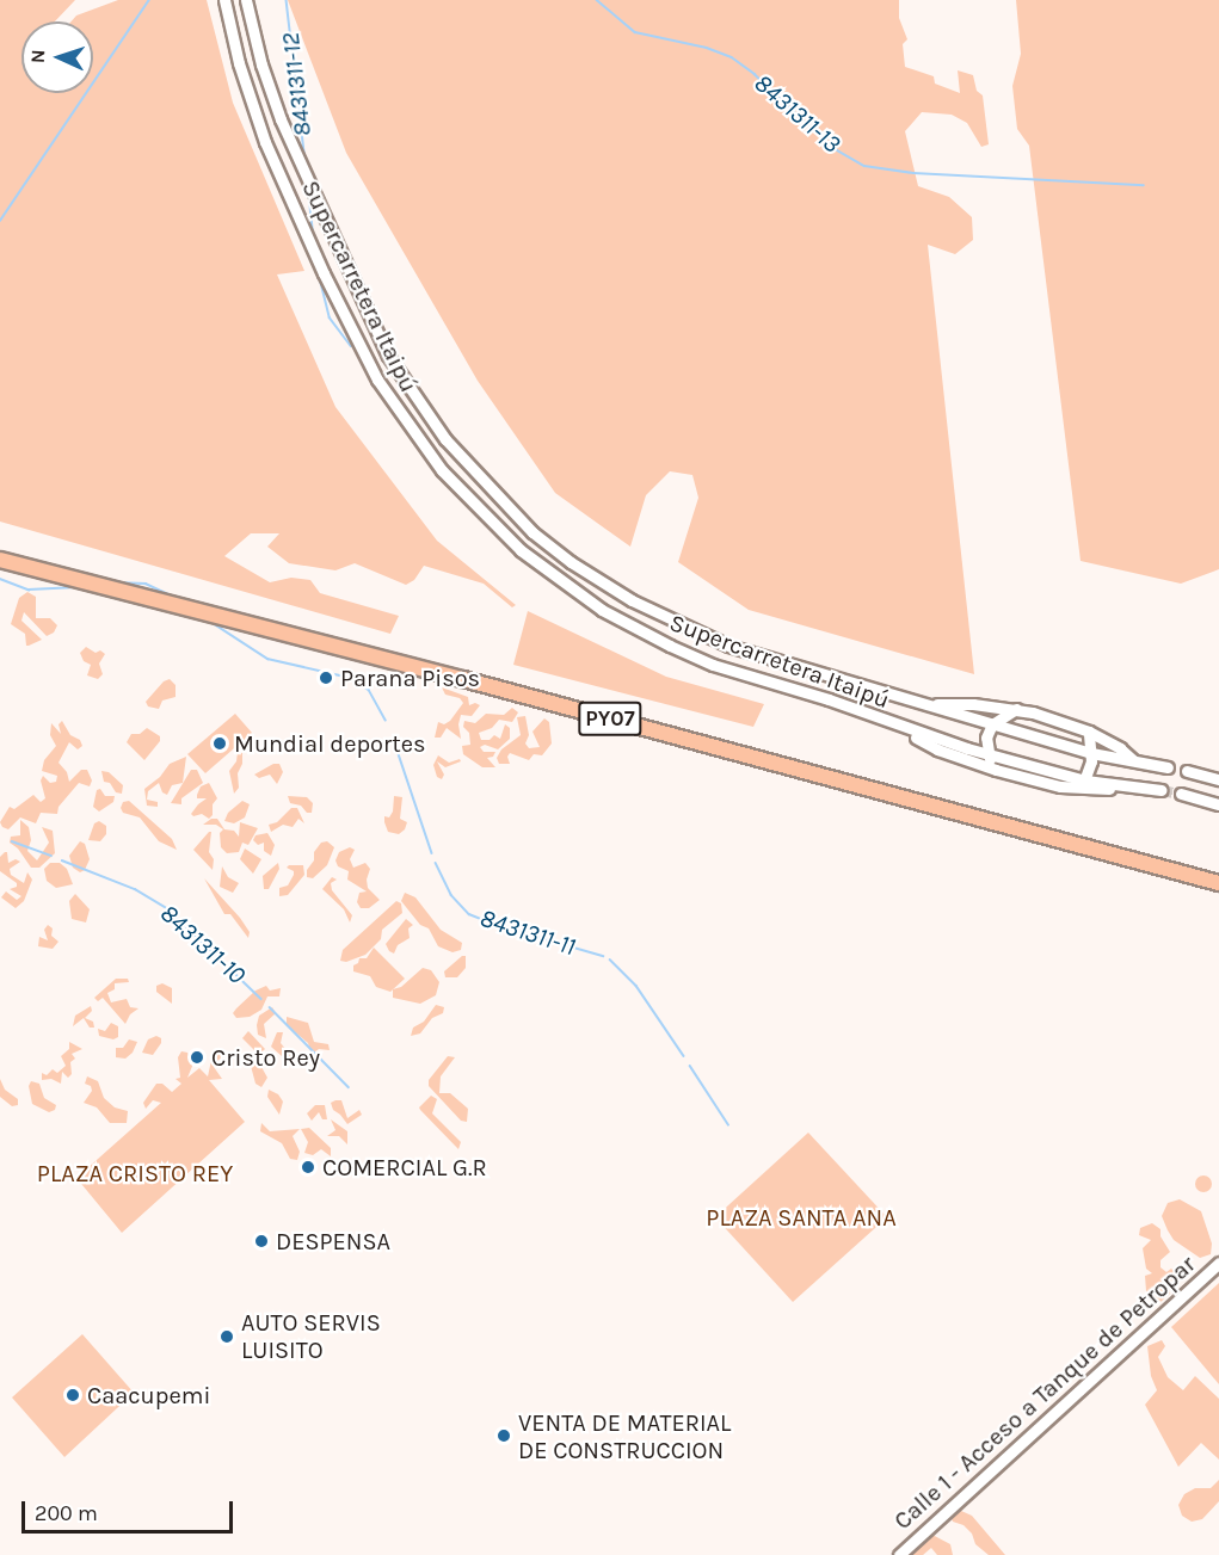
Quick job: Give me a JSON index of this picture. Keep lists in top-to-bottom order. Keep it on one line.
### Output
{"streets":{"highway":["PY07"],"street":["Supercarretera Itaipú","Calle 1 - Acceso a Tanque de Petropar"]},"water":["8431311-12","8431311-13","8431311-11","8431311-10"],"parks":["PLAZA CRISTO REY","PLAZA SANTA ANA"],"places":["Parana Pisos","Mundial deportes","Cristo Rey","COMERCIAL G.R","DESPENSA","AUTO SERVIS LUISITO","Caacupemi","VENTA DE MATERIAL DE CONSTRUCCION"],"scale_bar":"200 m","north":"left"}
